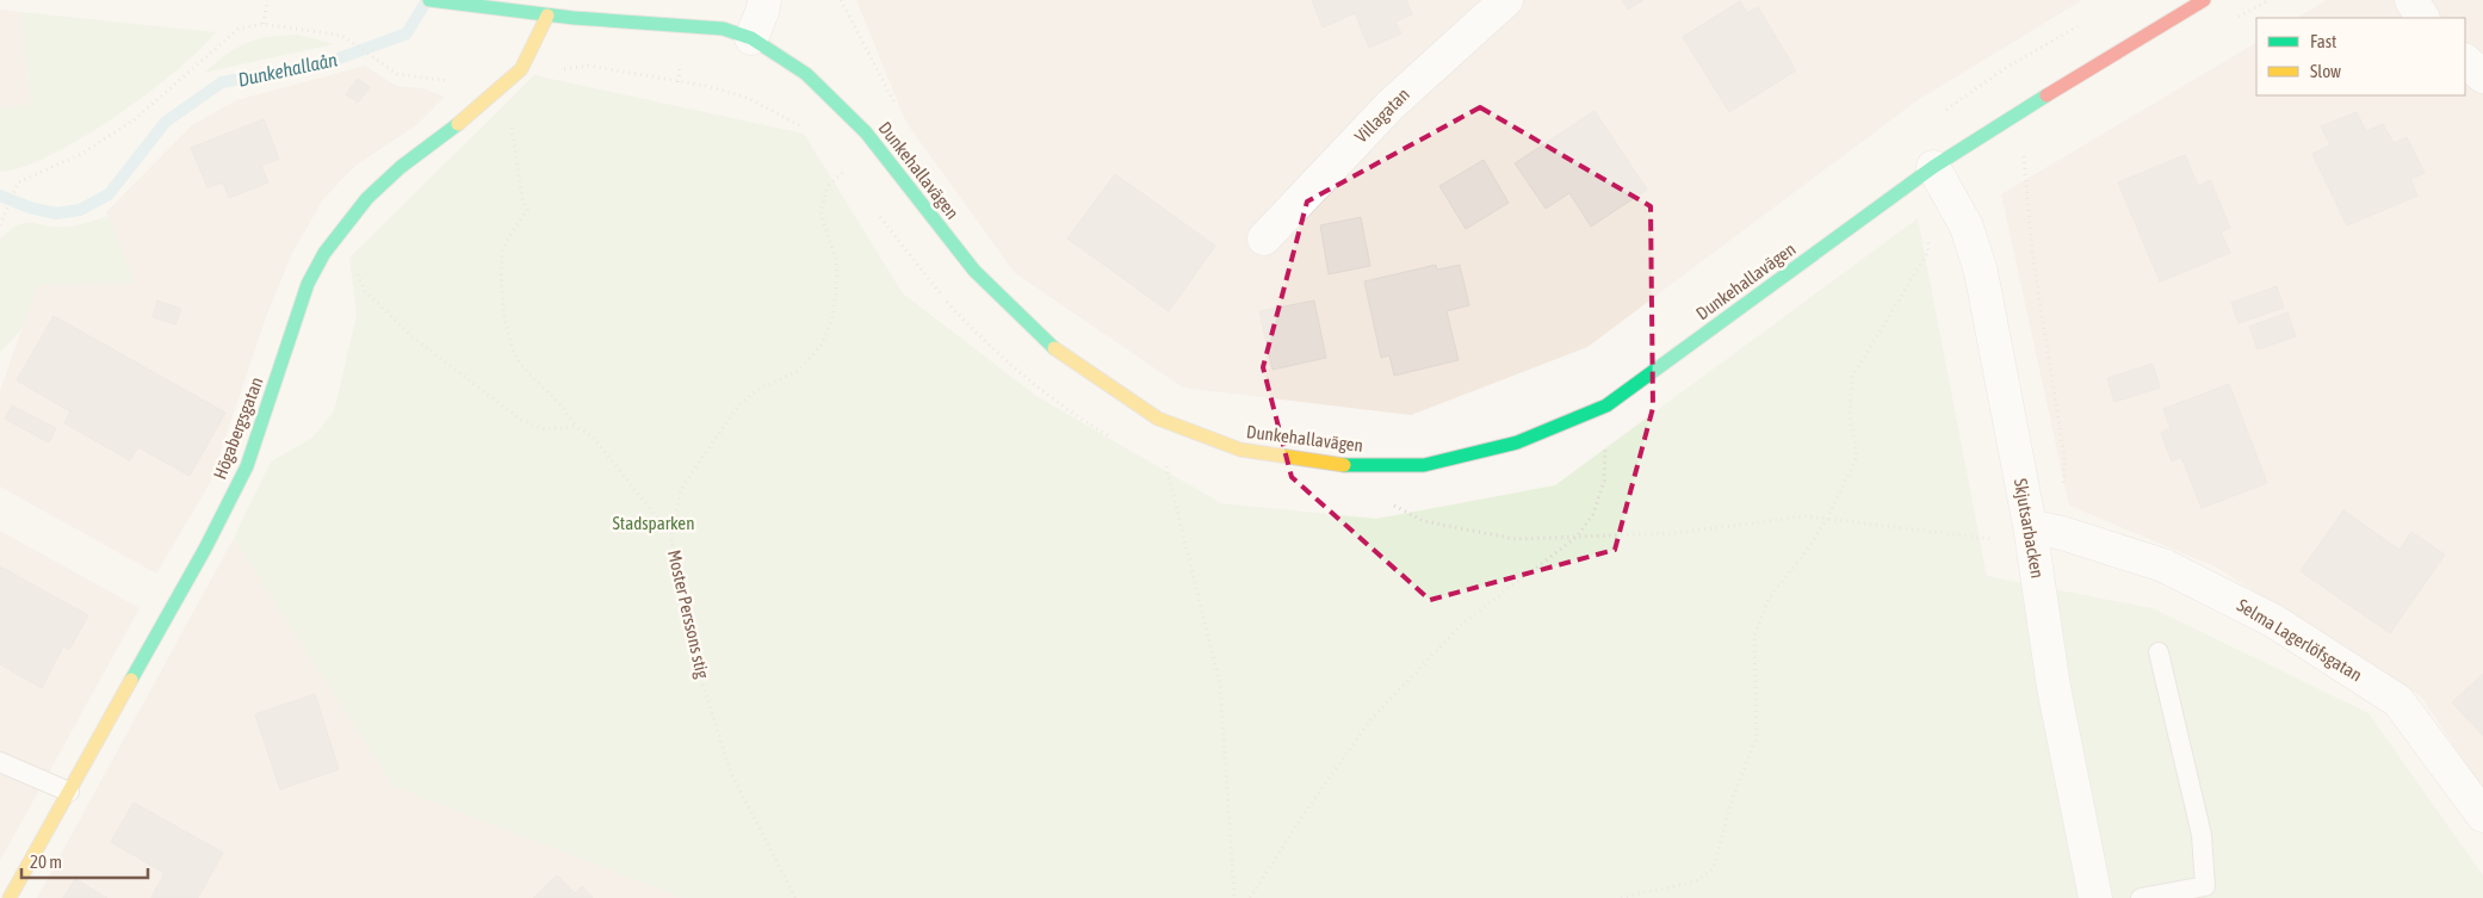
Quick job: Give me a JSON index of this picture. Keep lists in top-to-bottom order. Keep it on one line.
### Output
{"streets":{"street":["Villagatan","Dunkehallavägen","Högabergsgatan","Skjutsarbacken","Selma Lagerlöfsgatan"],"path":["Moster Perssons stig"]},"crossings":[["Dunkehallavägen","Högabergsgatan"],["Dunkehallavägen","Skjutsarbacken"],["Skjutsarbacken","Selma Lagerlöfsgatan"]],"water":["Dunkehallaån"],"parks":["Stadsparken"],"legend":["Fast","Slow"],"scale_bar":"20 m"}
